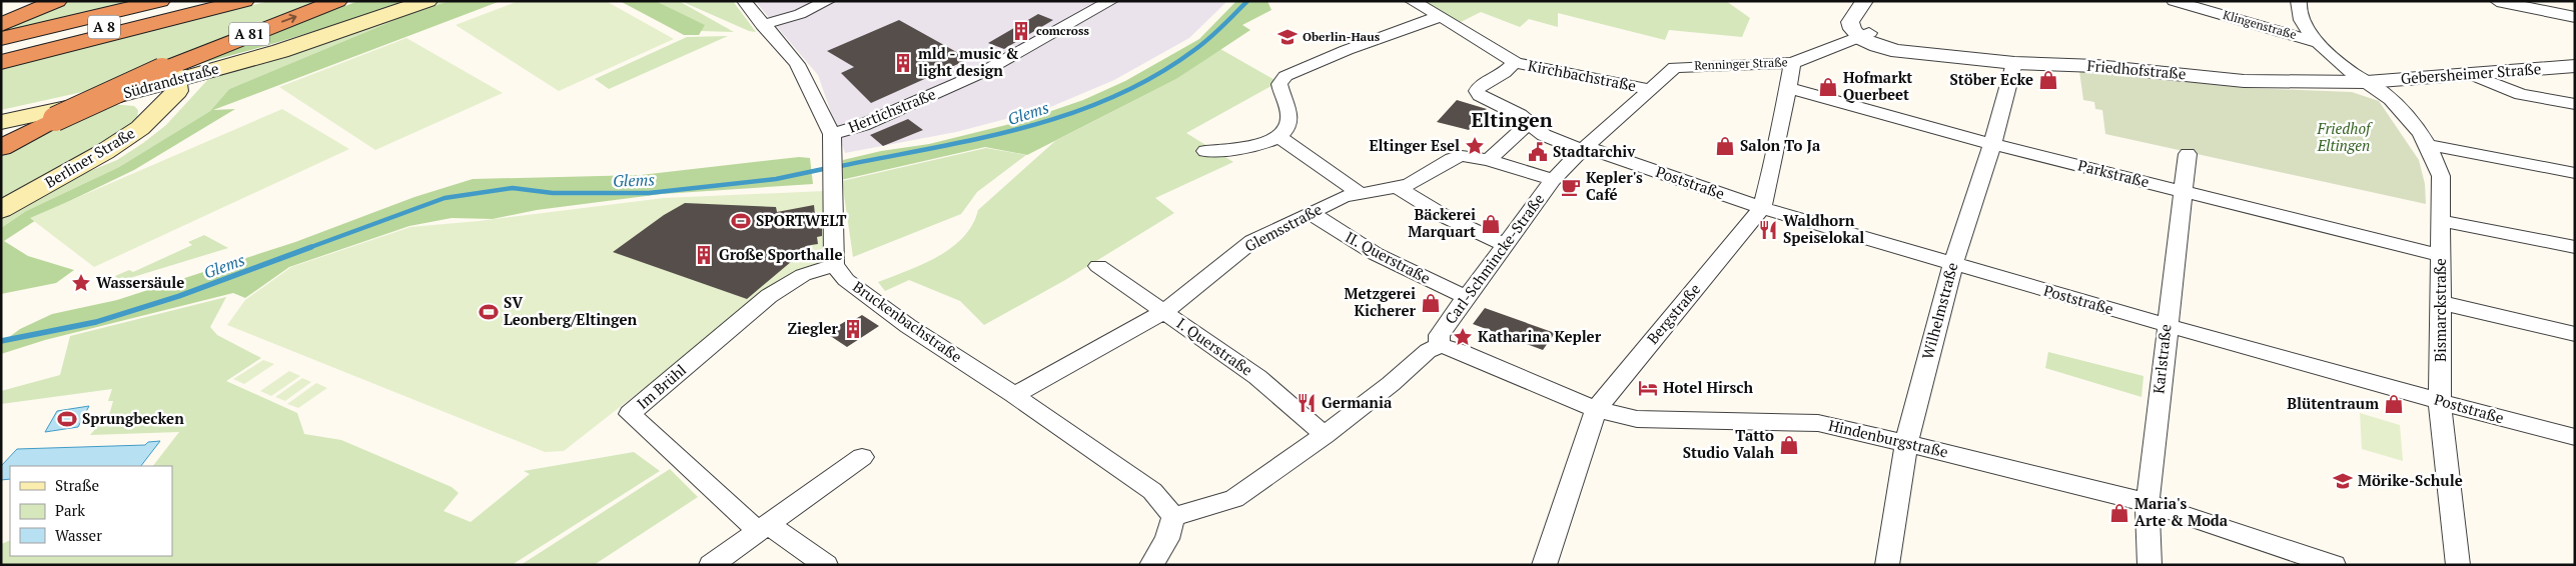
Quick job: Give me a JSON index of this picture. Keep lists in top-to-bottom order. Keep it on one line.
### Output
{"streets":{"highway":["A 8","A 81"],"main road":["Südrandstraße","Berliner Straße"],"street":["Klingenstraße","Renninger Straße","Friedhofstraße","Gebersheimer Straße","Kirchbachstraße","Hertichstraße","Parkstraße","Poststraße","Glemsstraße","II. Querstraße","Carl-Schmincke-Straße","Bismarckstraße","Wilhelmstraße","Bergstraße","Bruckenbachstraße","I. Querstraße","Karlstraße","Im Brühl","Hindenburgstraße"]},"crossings":[["Klingenstraße","Bismarckstraße"],["A 81","Südrandstraße"],["A 81","Berliner Straße"],["Renninger Straße","Friedhofstraße"],["Renninger Straße","Carl-Schmincke-Straße"],["Renninger Straße","Bergstraße"],["Friedhofstraße","Gebersheimer Straße"],["Friedhofstraße","Bismarckstraße"],["Friedhofstraße","Wilhelmstraße"],["Gebersheimer Straße","Bismarckstraße"],["Kirchbachstraße","Poststraße"],["Kirchbachstraße","Carl-Schmincke-Straße"],["Südrandstraße","Berliner Straße"],["Parkstraße","Bismarckstraße"],["Parkstraße","Wilhelmstraße"],["Parkstraße","Bergstraße"],["Parkstraße","Karlstraße"],["Poststraße","Carl-Schmincke-Straße"],["Poststraße","Bismarckstraße"],["Poststraße","Wilhelmstraße"],["Poststraße","Bergstraße"],["Poststraße","Karlstraße"],["Glemsstraße","II. Querstraße"],["Glemsstraße","Carl-Schmincke-Straße"],["Glemsstraße","Bruckenbachstraße"],["Glemsstraße","I. Querstraße"],["II. Querstraße","Carl-Schmincke-Straße"],["Carl-Schmincke-Straße","Hindenburgstraße"],["Wilhelmstraße","Hindenburgstraße"],["Bergstraße","Hindenburgstraße"],["Bruckenbachstraße","Im Brühl"],["Karlstraße","Hindenburgstraße"]],"districts":["Eltingen"],"water":["Glems"],"parks":["Friedhof Eltingen"],"places":{"building":["comcross","mld - music & light design","Große Sporthalle","Ziegler"],"school or university":["Oberlin-Haus","Mörike-Schule"],"shop":["Stöber Ecke","Hofmarkt Querbeet","Salon To Ja","Bäckerei Marquart","Metzgerei Kicherer","Blütentraum","Tatto Studio Valah","Maria's Arte & Moda"],"place":["Eltinger Esel","Wassersäule","Katharina Kepler"],"public building":["Stadtarchiv"],"cafe":["Kepler's Café"],"sports":["SPORTWELT","SV Leonberg/Eltingen","Sprungbecken"],"restaurant":["Waldhorn Speiselokal","Germania"],"hotel":["Hotel Hirsch"]},"legend":["Straße","Park","Wasser"]}
